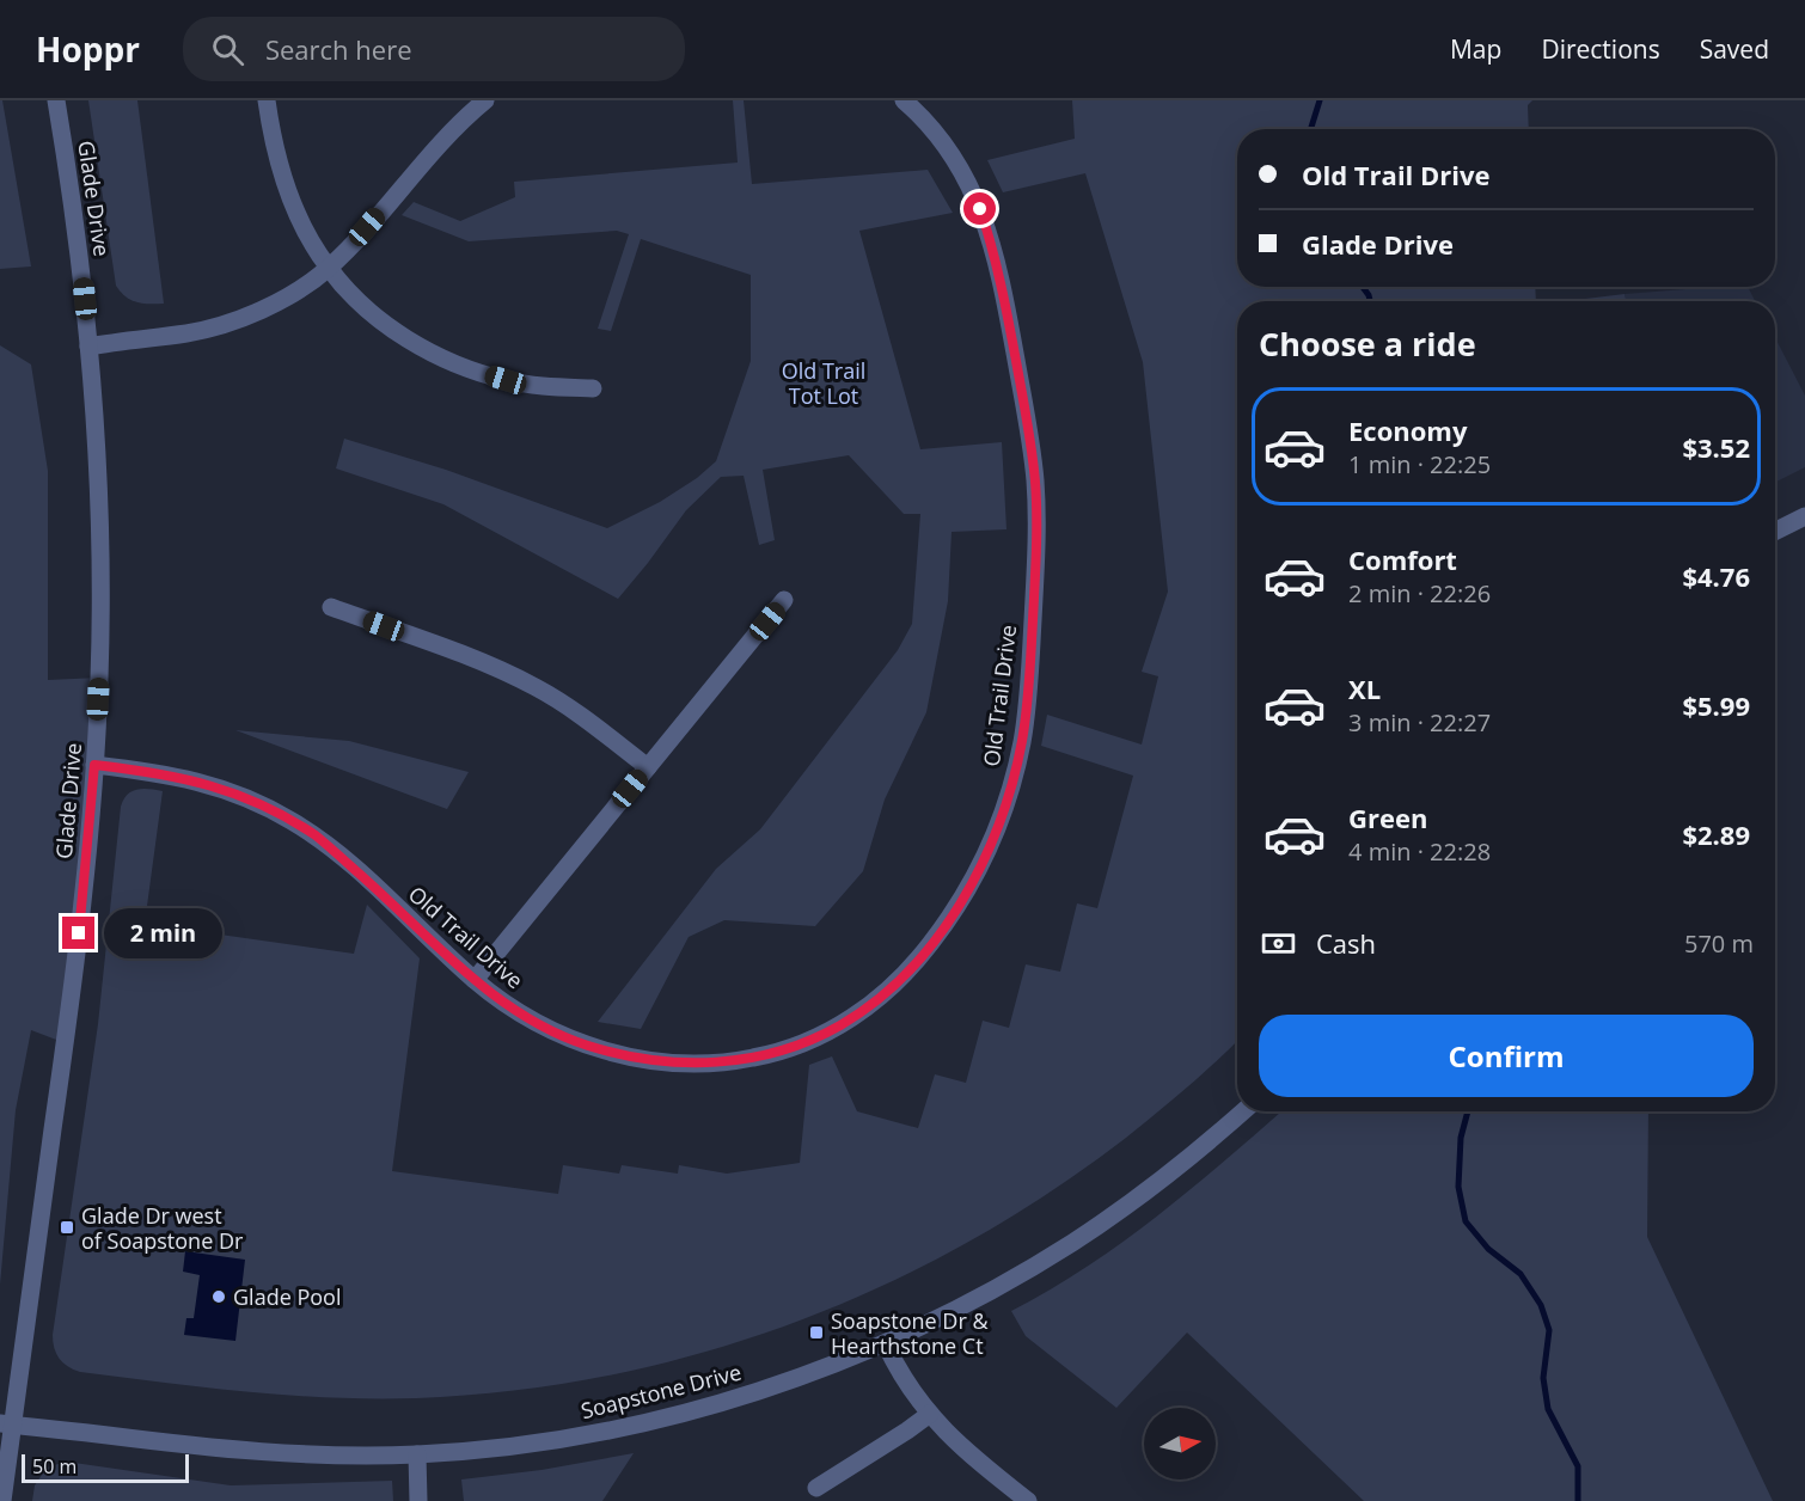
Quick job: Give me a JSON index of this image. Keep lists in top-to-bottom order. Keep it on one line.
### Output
{"streets":{"street":["Glade Drive","Old Trail Drive","Soapstone Drive"]},"crossings":[["Glade Drive","Old Trail Drive"],["Glade Drive","Soapstone Drive"]],"parks":["Old Trail Tot Lot"],"places":{"transit":["Glade Dr west of Soapstone Dr","Soapstone Dr & Hearthstone Ct"],"other":["Glade Pool"]},"scale_bar":"50 m","north":"right","page":{"header":"Hoppr","search":"Search here","nav":["Map","Directions","Saved"],"banner":["Old Trail Drive","Glade Drive"],"heading":"Choose a ride","list":[{"name":"Economy","note":"1 min · 22:25","value":"$3.52"},{"name":"Comfort","note":"2 min · 22:26","value":"$4.76"},{"name":"XL","note":"3 min · 22:27","value":"$5.99"},{"name":"Green","note":"4 min · 22:28","value":"$2.89"}],"pay":["Cash","570 m"],"bubble":"2 min","buttons":"Confirm","scale":"50 m"}}
